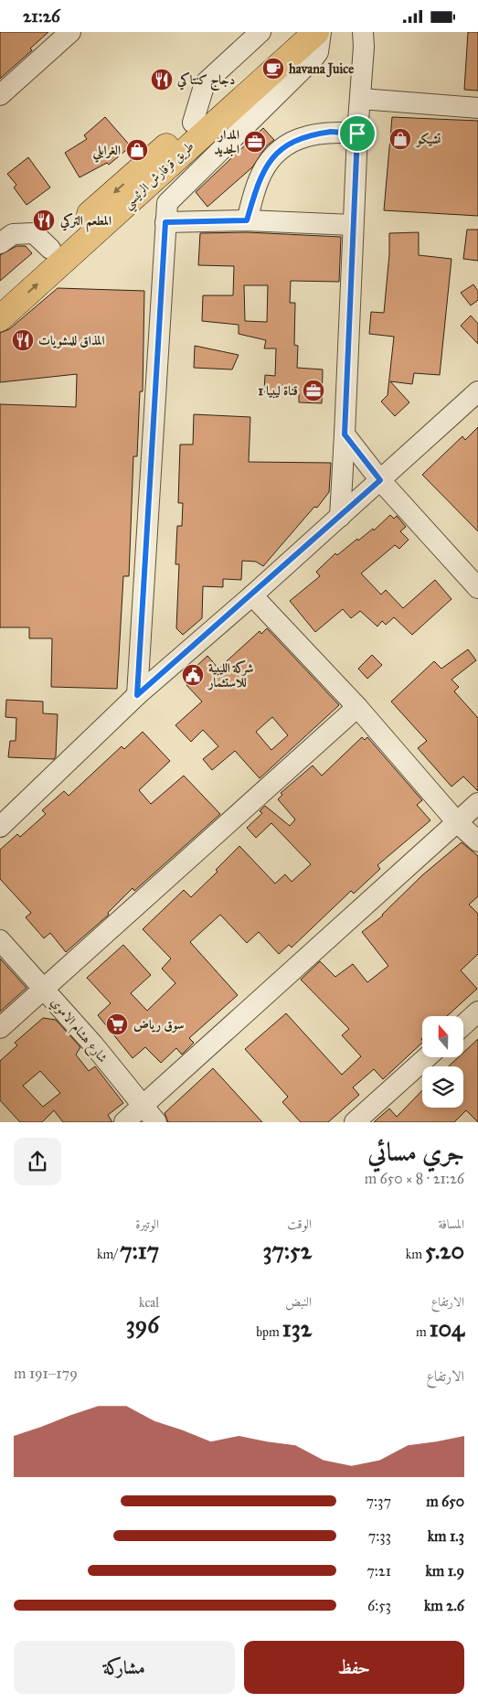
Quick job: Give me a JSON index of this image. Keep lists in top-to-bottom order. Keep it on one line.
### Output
{"streets":{"main road":["طريق قرقارش الرئيسي"],"street":["شارع هشام الاموي"]},"places":{"cafe":["havana Juice"],"restaurant":["دجاج كنتاكي","المطعم التركي","المذاق للمشويات"],"shop":["تشيكو","الغرابلي"],"office":["المدار الجديد","قناة ليبيا 1"],"public building":["شركة الليبية للاستثمار"],"supermarket":["سوق رياض"]},"north":"top","page":{"status":"21:26","heading":["جري مسائي","21:26 · 8 × 650 m"],"stats":[["المسافة","5.20 km"],["الوقت","37:52"],["الوتيرة","7:17 /km"],["الارتفاع","104 m"],["النبض","132 bpm"],["kcal","396"]],"chart":["الارتفاع","179–191 m"],"list":[{"name":"650 m","note":"7:37"},{"name":"1.3 km","note":"7:33"},{"name":"1.9 km","note":"7:21"},{"name":"2.6 km","note":"6:53"}],"buttons":["حفظ","مشاركة"]}}
